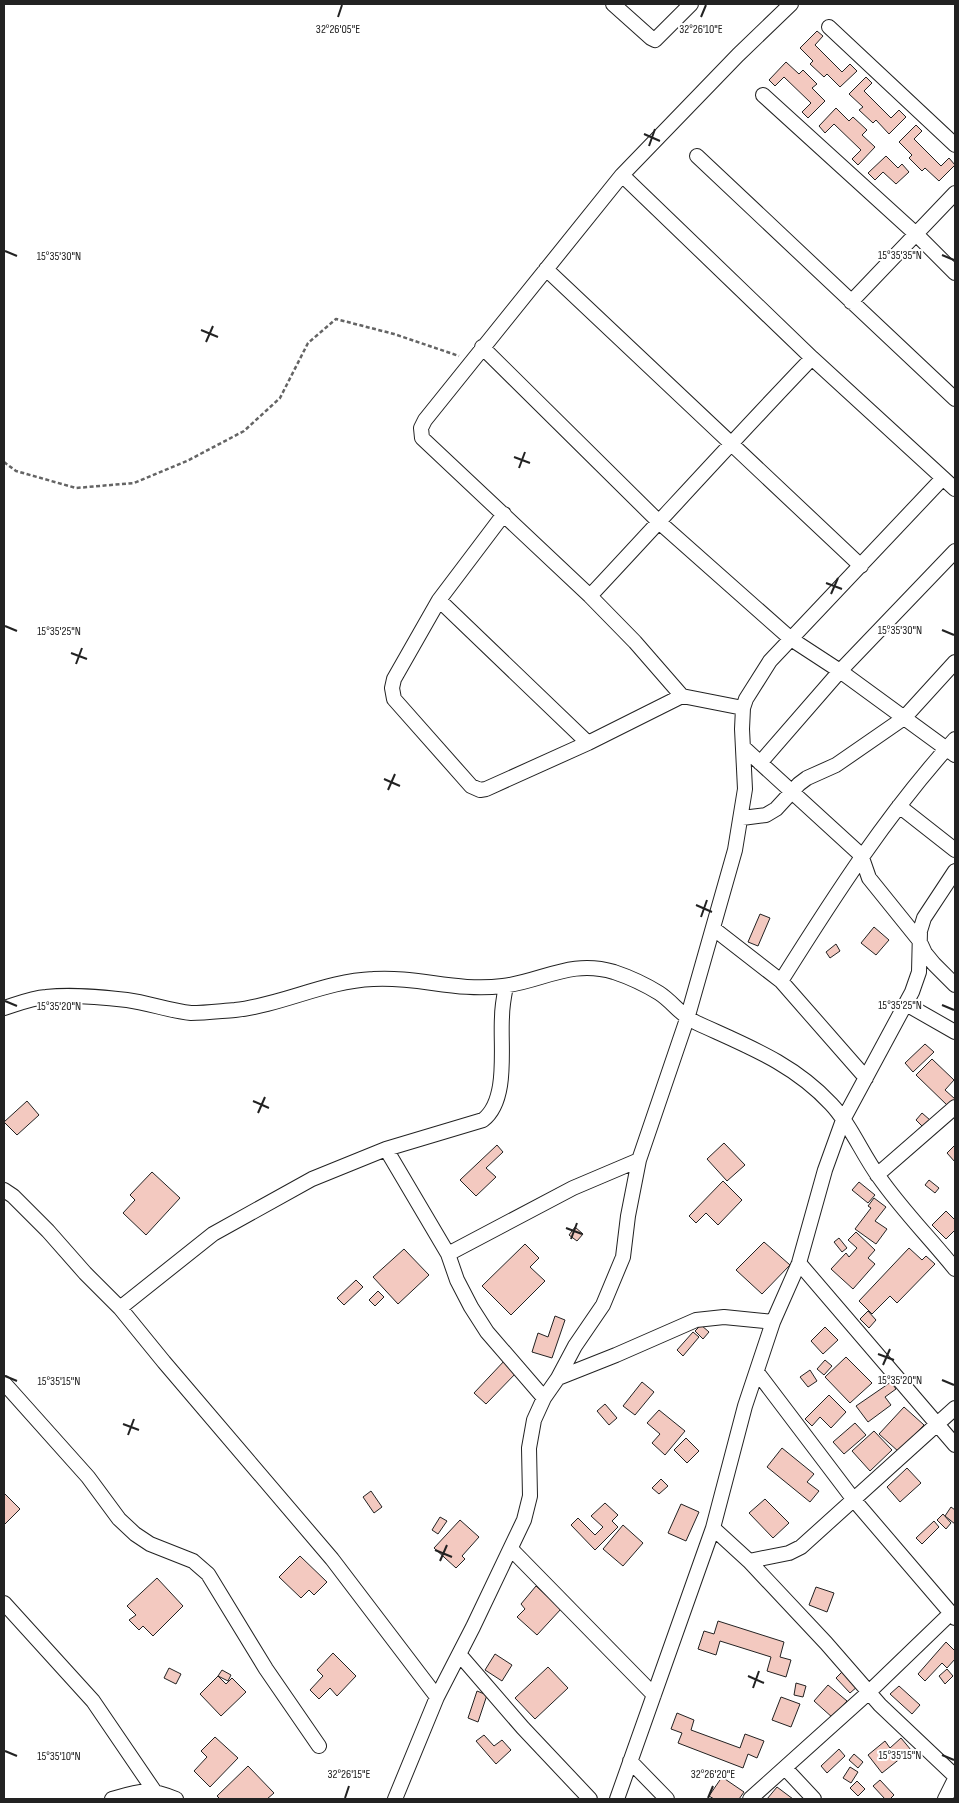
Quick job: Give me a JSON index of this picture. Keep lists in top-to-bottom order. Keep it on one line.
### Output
{"coordinates":["32°26'05\"E","32°26'10\"E","15°35'35\"N","15°35'30\"N","15°35'25\"N","15°35'20\"N","15°35'15\"N","15°35'10\"N","32°26'15\"E","32°26'20\"E"]}
